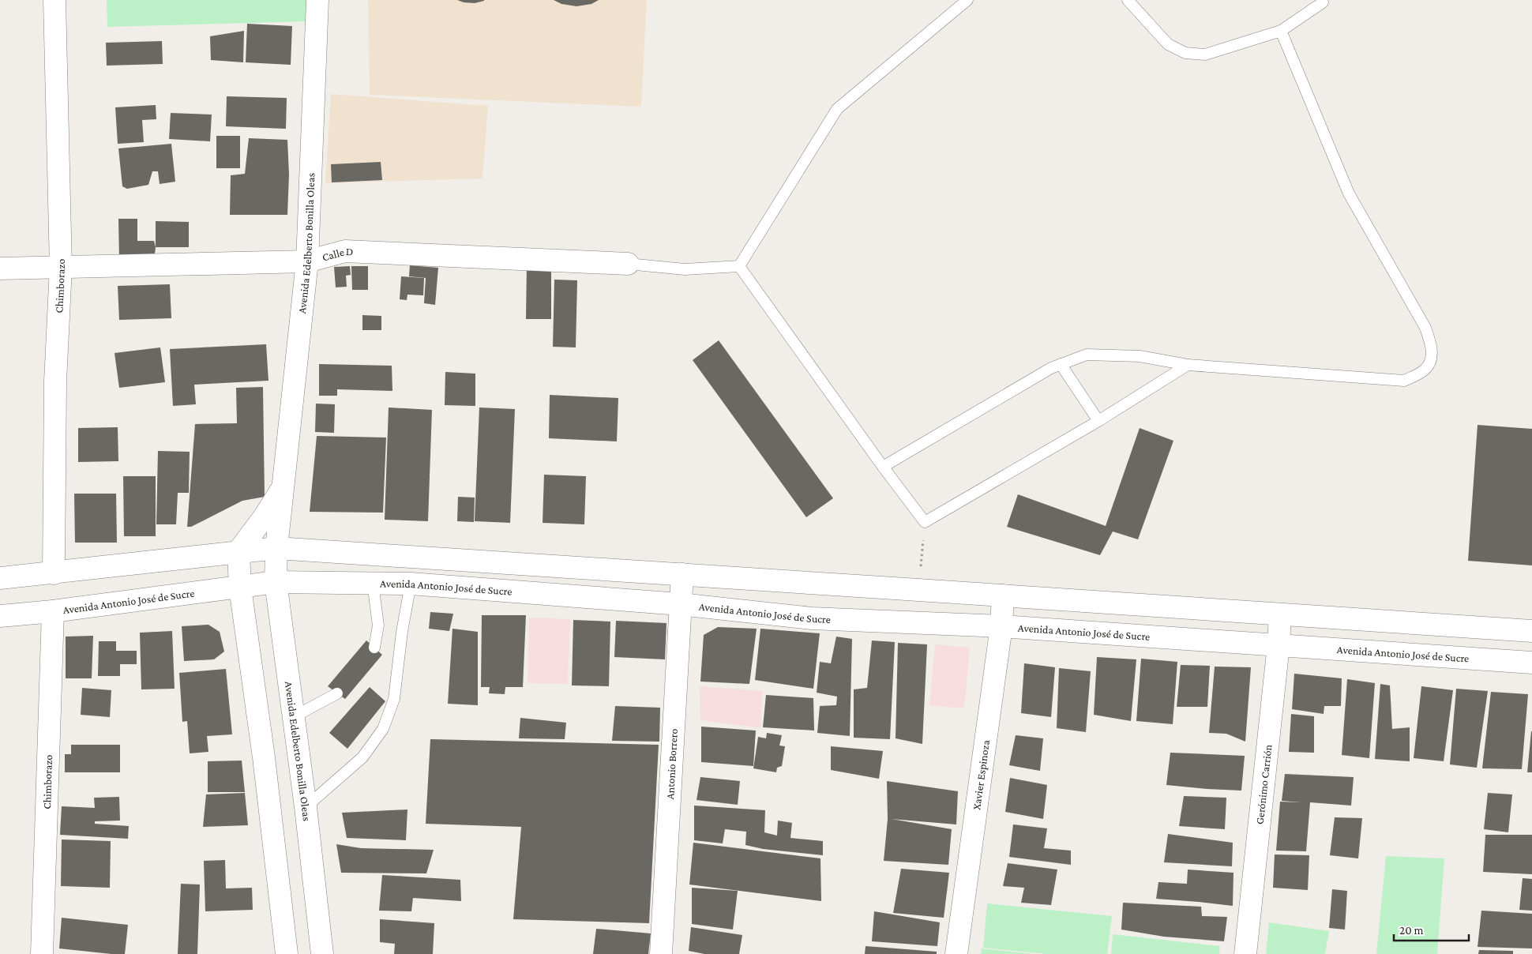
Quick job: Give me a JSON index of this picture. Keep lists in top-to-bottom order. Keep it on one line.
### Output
{"streets":{"main road":["Avenida Edelberto Bonilla Oleas","Calle D","Chimborazo","Avenida Antonio José de Sucre","Antonio Borrero","Xavier Espinoza","Gerónimo Carrión"]},"crossings":[["Avenida Edelberto Bonilla Oleas","Calle D"],["Avenida Edelberto Bonilla Oleas","Avenida Antonio José de Sucre"],["Calle D","Chimborazo"],["Chimborazo","Avenida Antonio José de Sucre"],["Avenida Antonio José de Sucre","Antonio Borrero"],["Avenida Antonio José de Sucre","Xavier Espinoza"],["Avenida Antonio José de Sucre","Gerónimo Carrión"]],"scale_bar":"20 m"}
